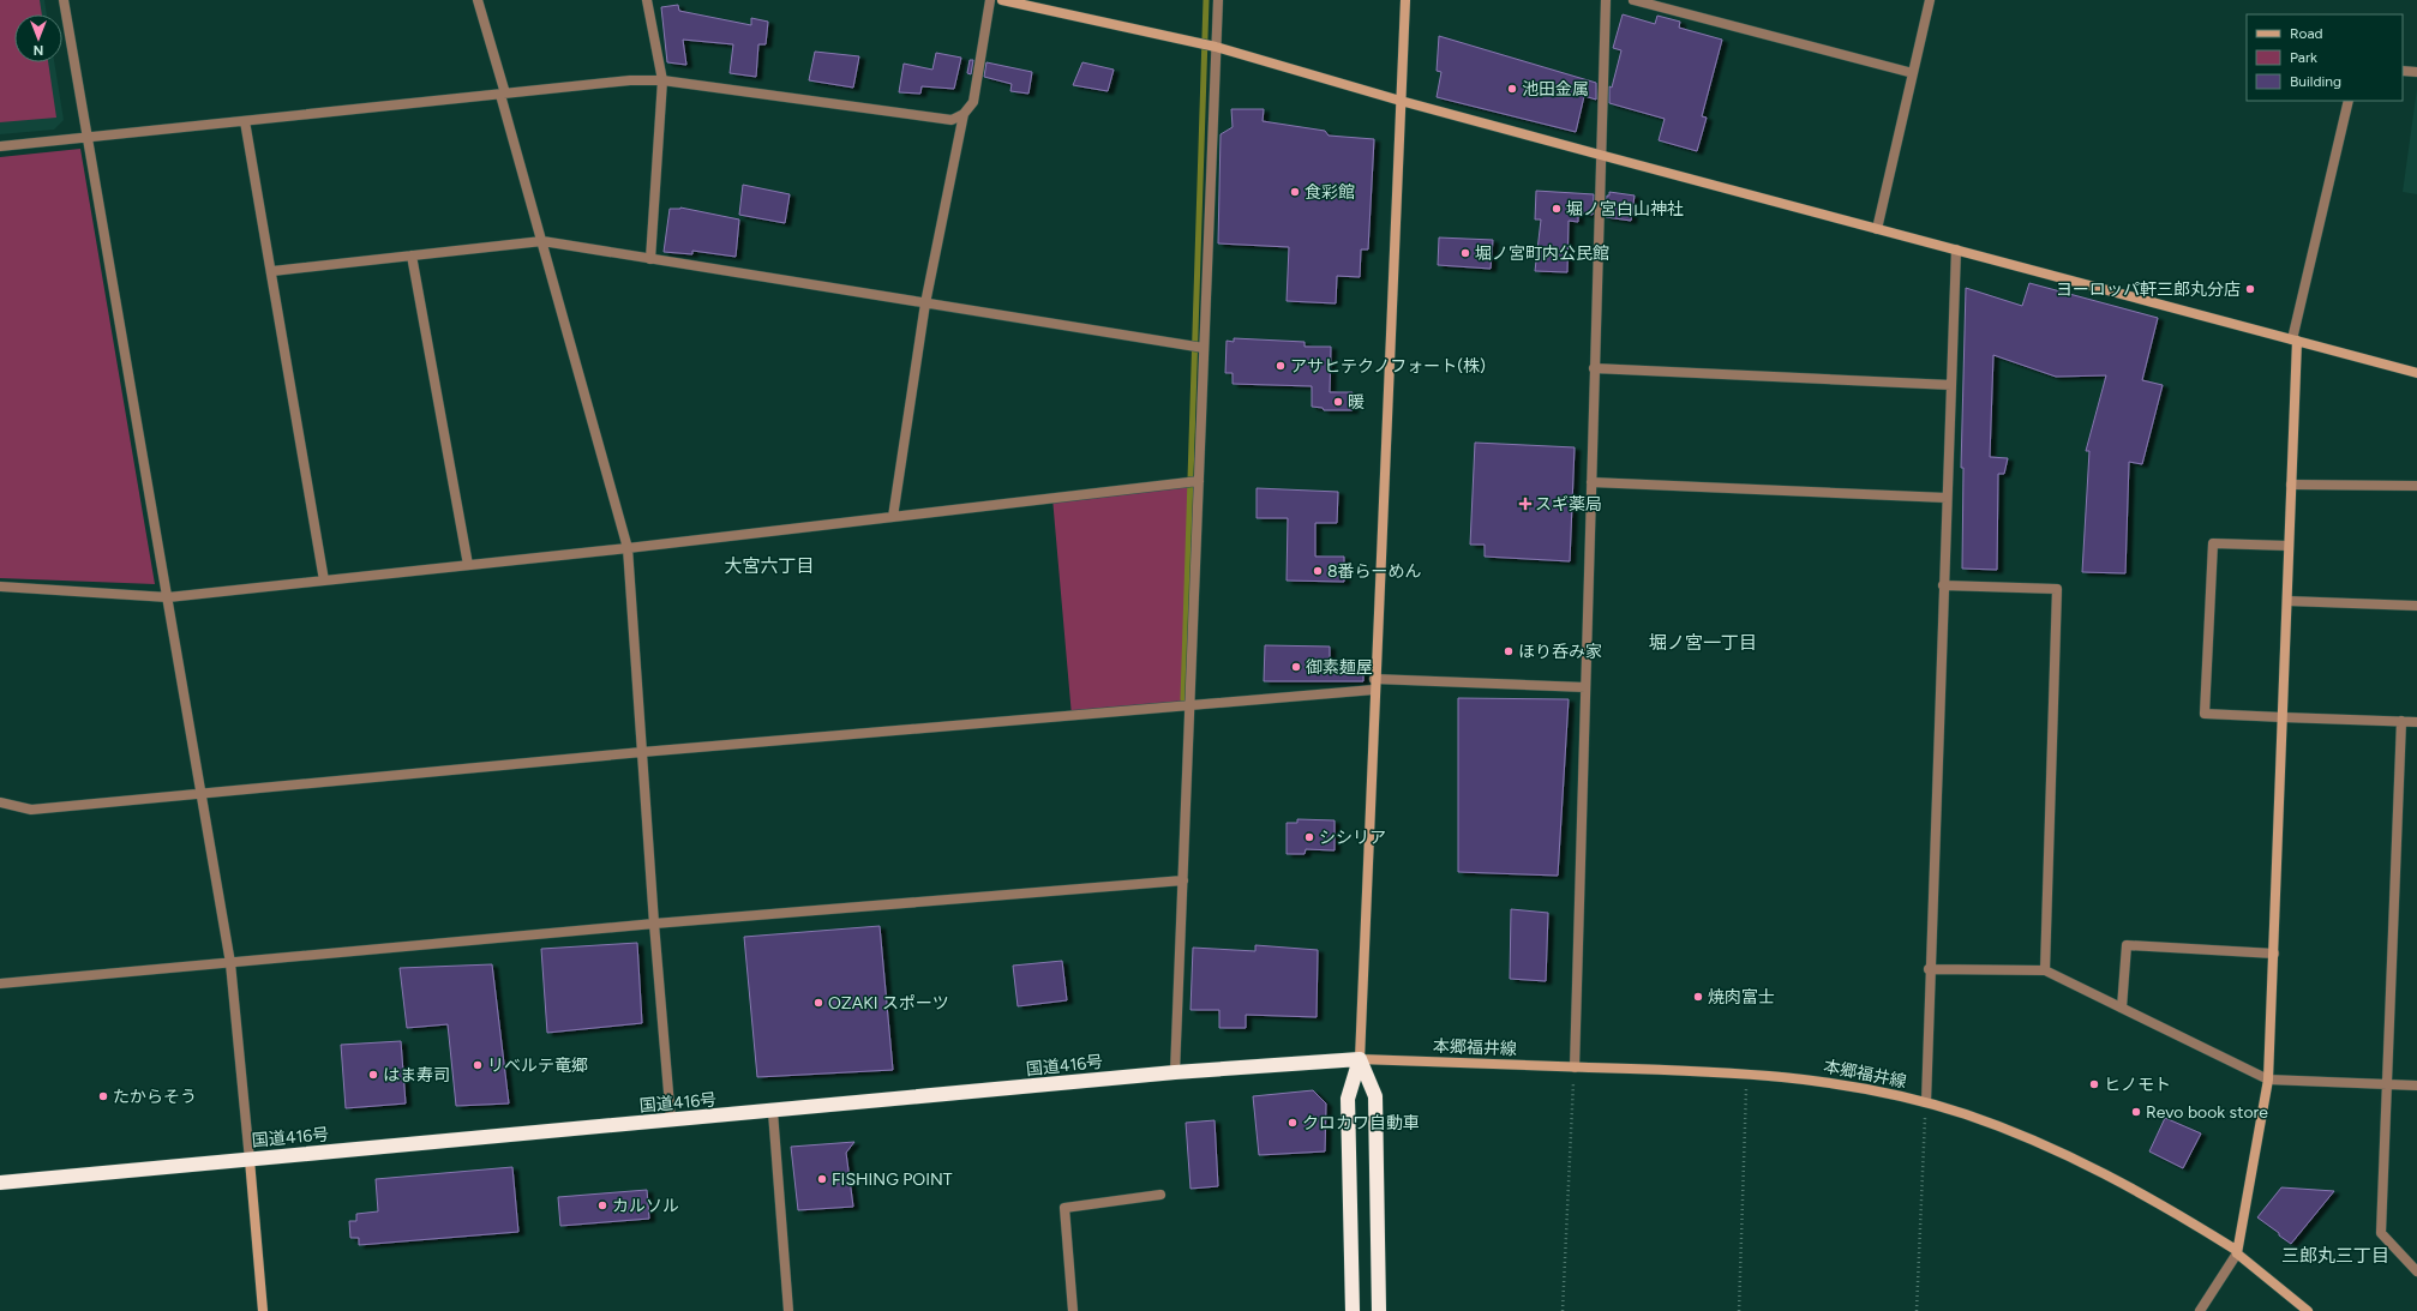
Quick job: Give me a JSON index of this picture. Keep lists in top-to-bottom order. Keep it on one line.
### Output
{"streets":{"highway":["国道416号"],"street":["本郷福井線"]},"crossings":[["本郷福井線","国道416号"]],"districts":["大宮六丁目","堀ノ宮一丁目","三郎丸三丁目"],"places":{"other":["池田金属","食彩館","堀ノ宮白山神社","堀ノ宮町内公民館","ヨーロッパ軒三郎丸分店","アサヒテクノフォート(株)","暖","8番らーめん","ほり呑み家","御素麺屋","シシリア","焼肉富士","OZAKI スポーツ","リベルテ竜郷","はま寿司","ヒノモト","たからそう","Revo book store","クロカワ自動車","FISHING POINT","カルソル"],"health":["スギ薬局"]},"legend":["Road","Park","Building"],"north":"bottom"}
